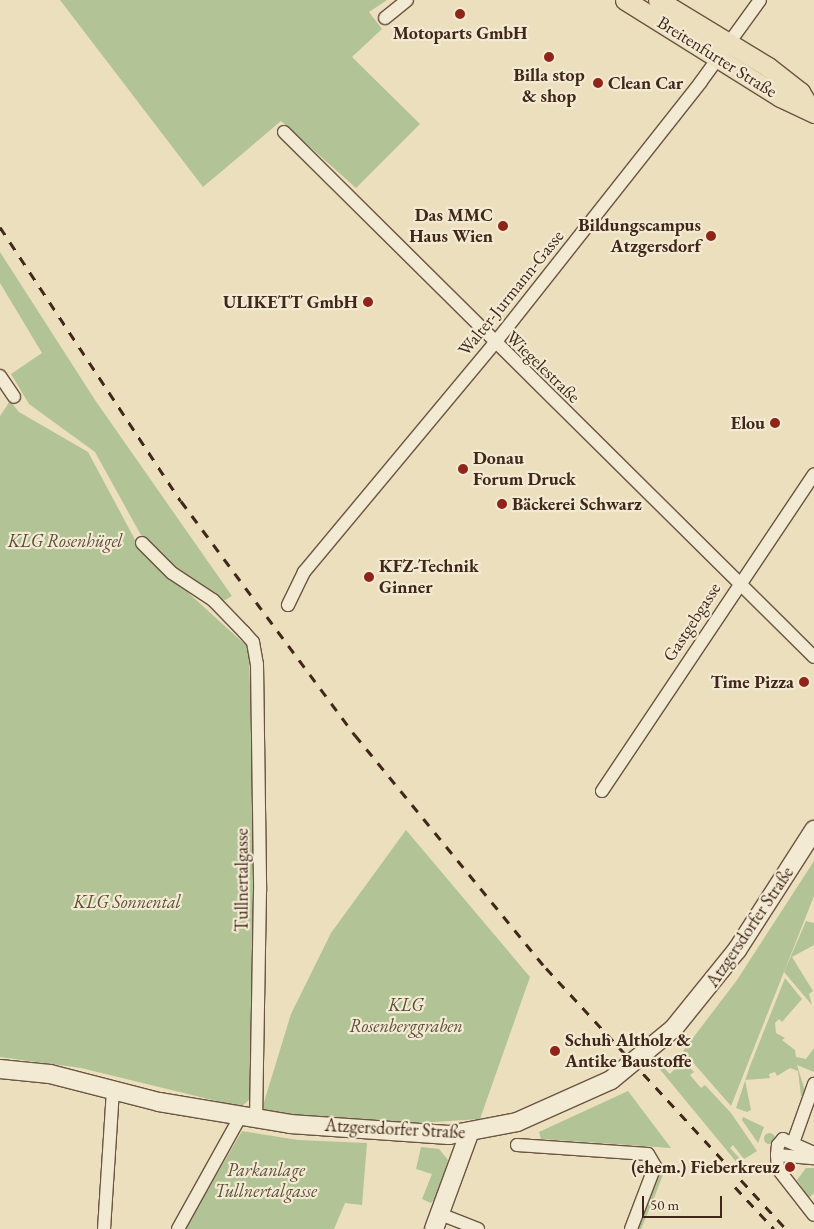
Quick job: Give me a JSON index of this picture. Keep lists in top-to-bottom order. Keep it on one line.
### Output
{"streets":{"main road":["Breitenfurter Straße"],"street":["Walter-Jurmann-Gasse","Wiegelestraße","Gastgebgasse","Tullnertalgasse","Atzgersdorfer Straße"]},"crossings":[["Breitenfurter Straße","Walter-Jurmann-Gasse"],["Walter-Jurmann-Gasse","Wiegelestraße"],["Wiegelestraße","Gastgebgasse"],["Tullnertalgasse","Atzgersdorfer Straße"]],"parks":["KLG Rosenhügel","KLG Sonnental","KLG Rosenberggraben","Parkanlage Tullnertalgasse"],"places":["Motoparts GmbH","Billa stop & shop","Clean Car","Das MMC Haus Wien","Bildungscampus Atzgersdorf","ULIKETT GmbH","Elou","Donau Forum Druck","Bäckerei Schwarz","KFZ-Technik Ginner","Time Pizza","Schuh Altholz & Antike Baustoffe","(ehem.) Fieberkreuz"],"scale_bar":"50 m"}
